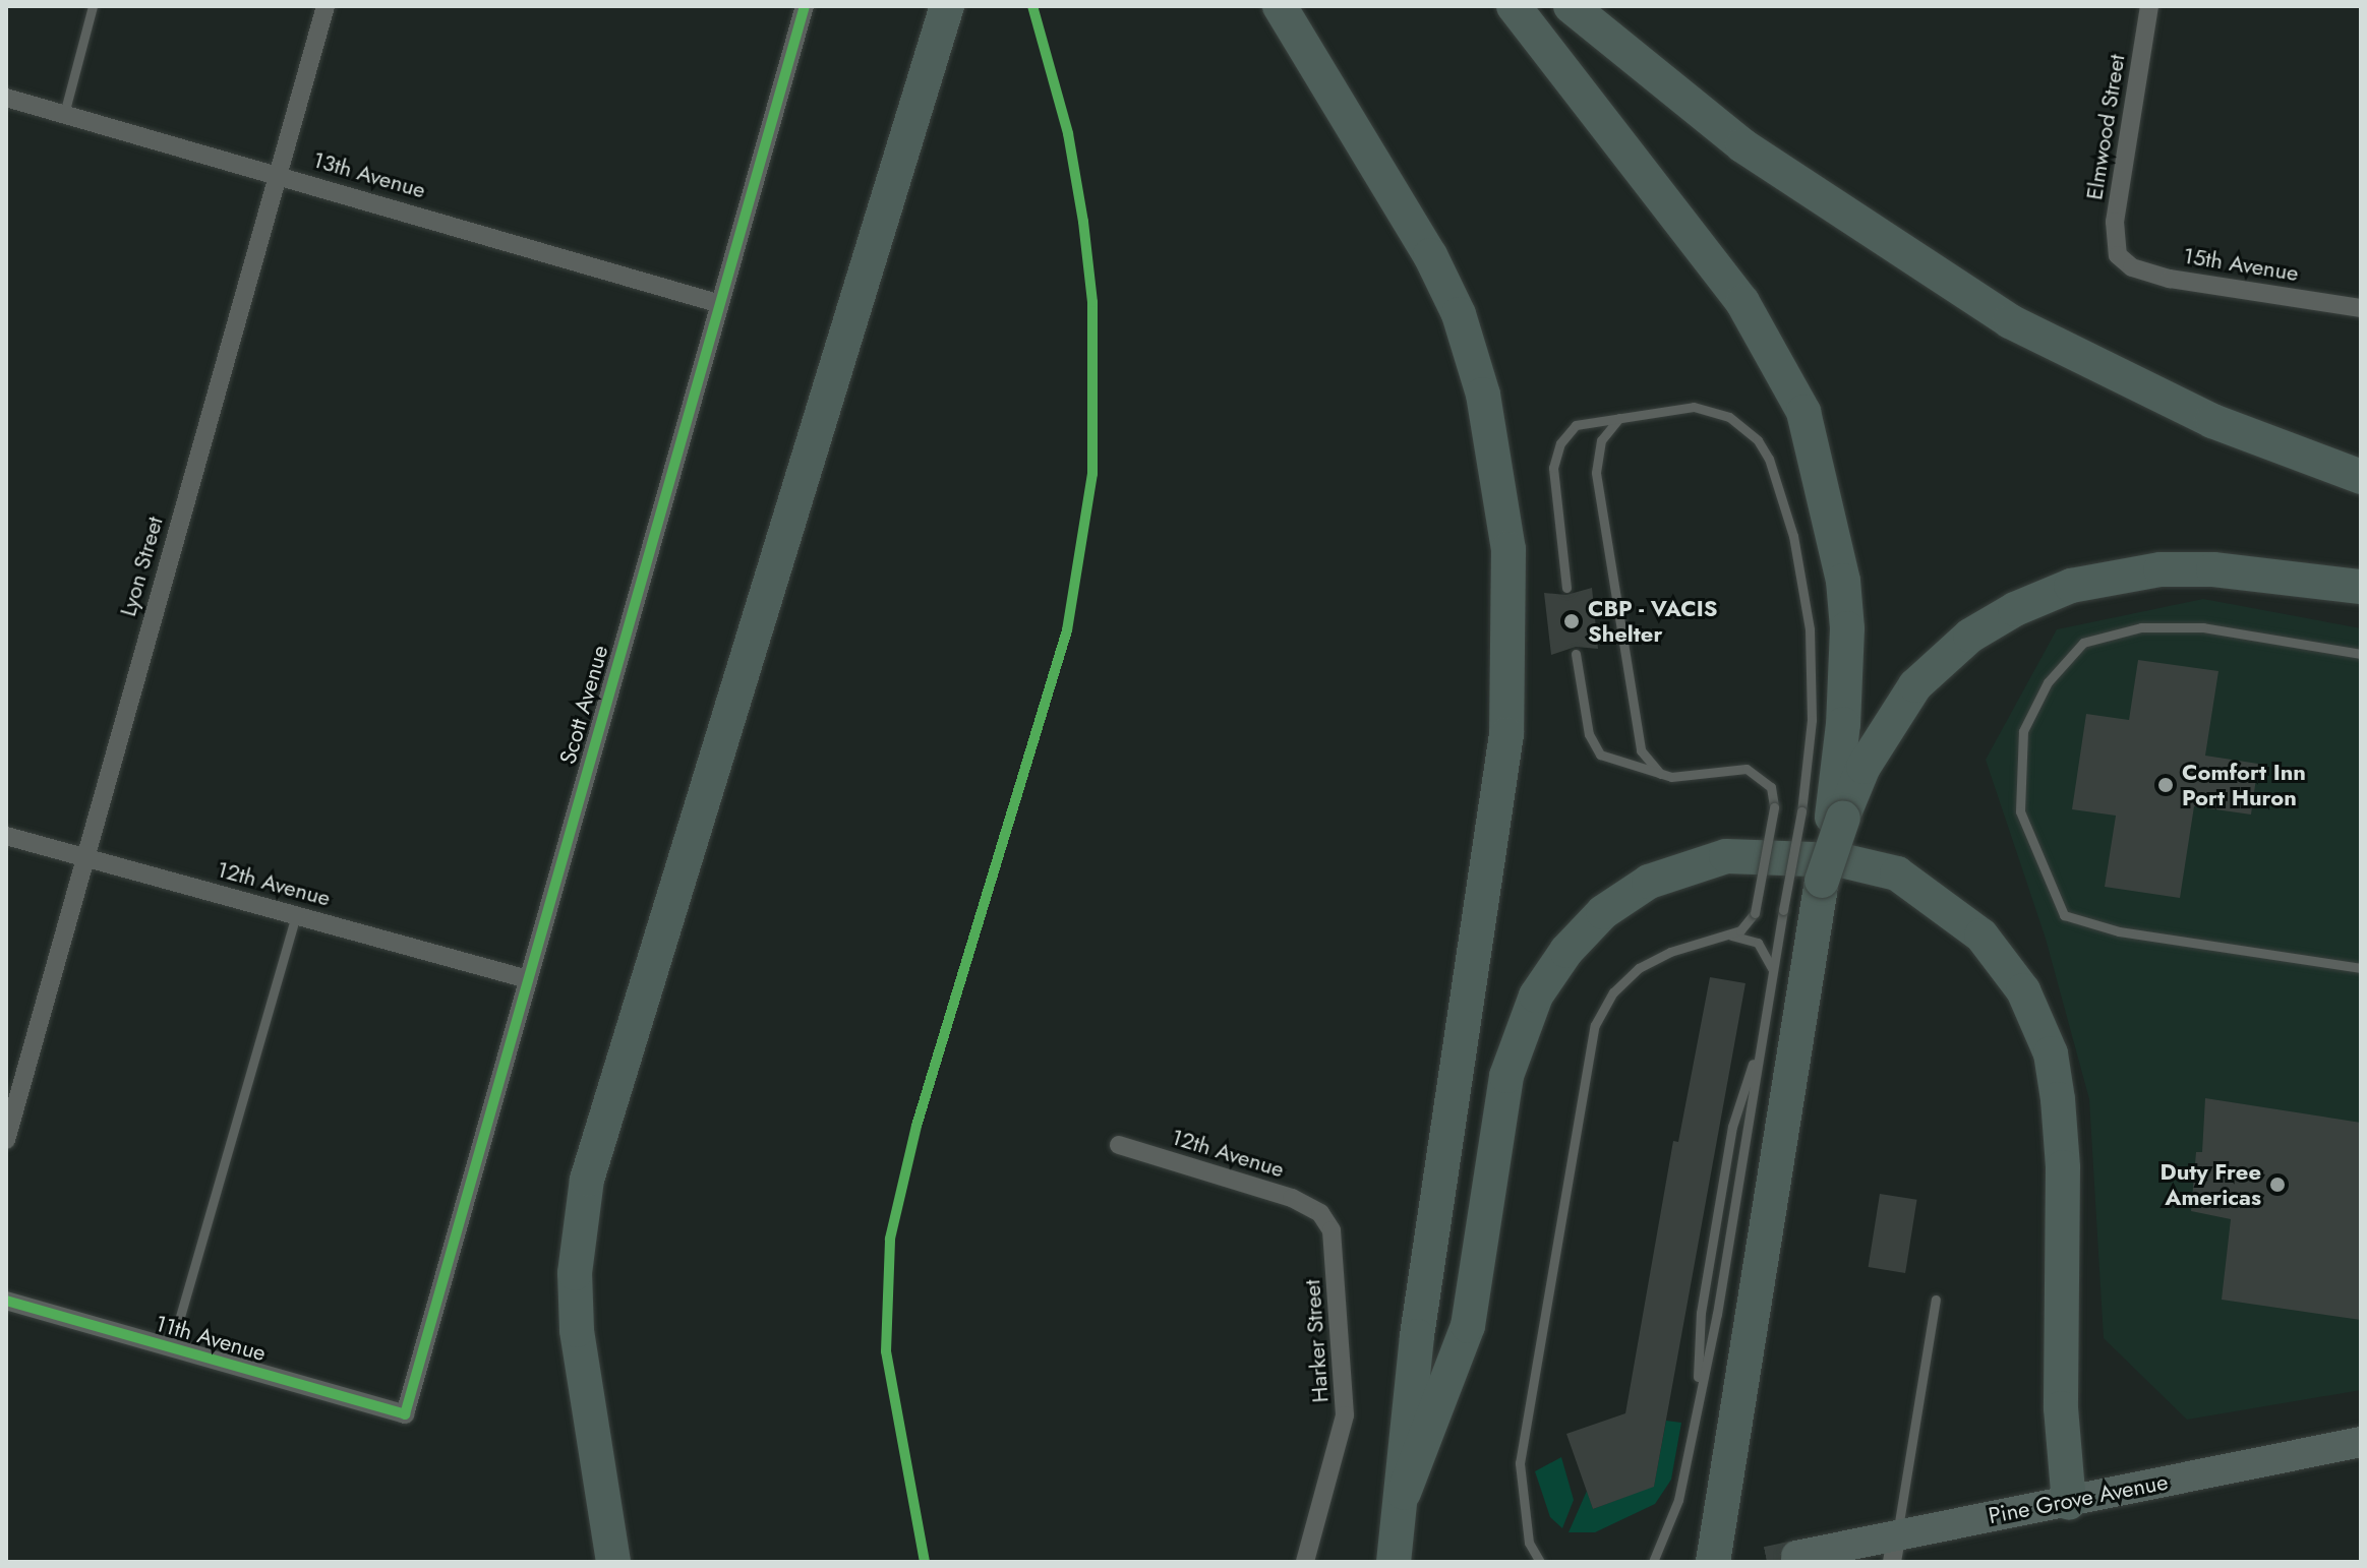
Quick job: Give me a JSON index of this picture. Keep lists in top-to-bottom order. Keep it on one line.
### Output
{"streets":{"main road":["Pine Grove Avenue"],"street":["Elmwood Street","13th Avenue","15th Avenue","Lyon Street","Scott Avenue","12th Avenue","11th Avenue","Harker Street"]},"crossings":[["Elmwood Street","15th Avenue"],["13th Avenue","Lyon Street"],["13th Avenue","Scott Avenue"],["Lyon Street","12th Avenue"],["Scott Avenue","12th Avenue"],["Scott Avenue","11th Avenue"],["12th Avenue","Harker Street"]],"places":["CBP - VACIS Shelter","Comfort Inn Port Huron","Duty Free Americas"]}
